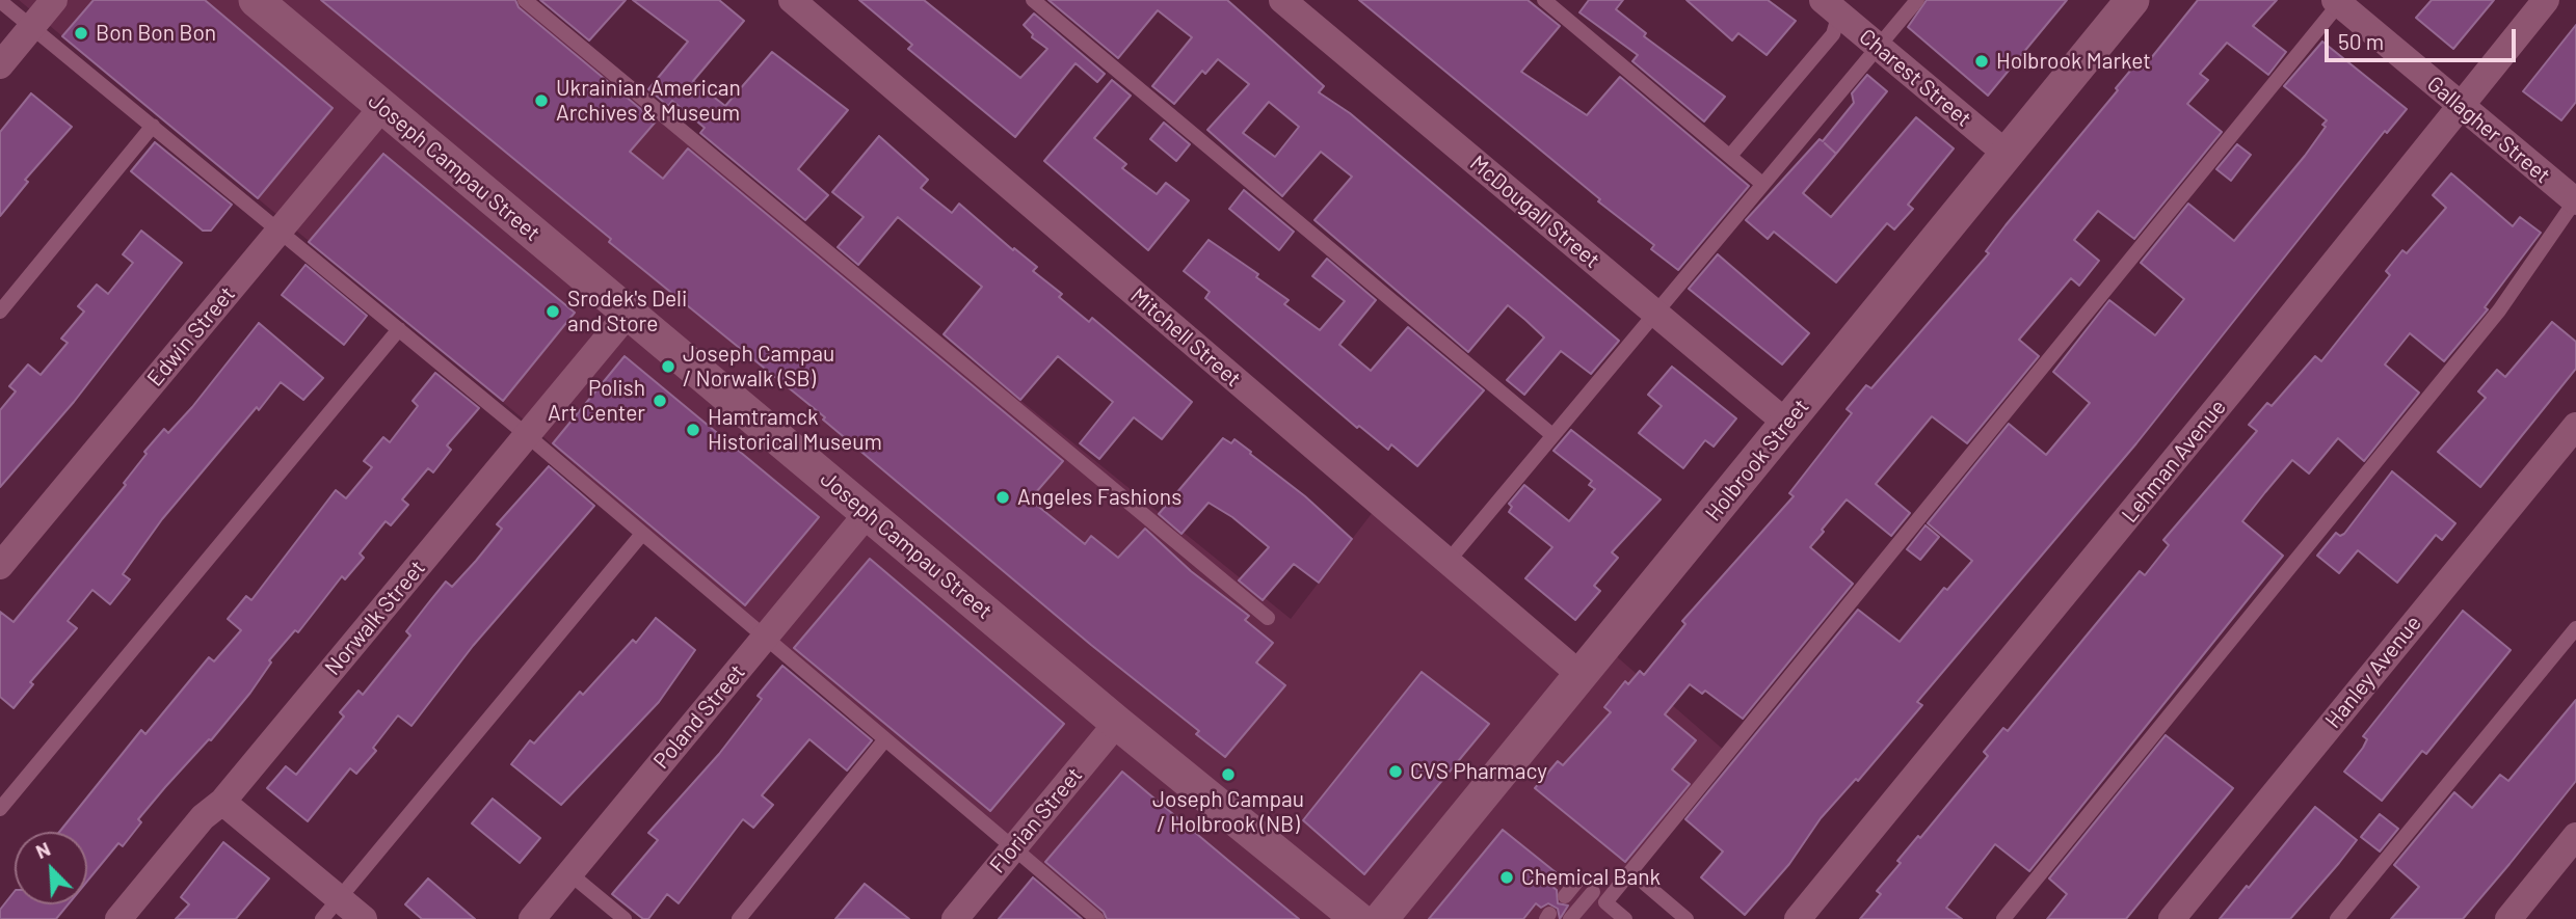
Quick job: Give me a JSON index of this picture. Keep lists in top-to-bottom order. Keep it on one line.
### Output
{"streets":{"street":["Charest Street","Gallagher Street","Joseph Campau Street","McDougall Street","Edwin Street","Mitchell Street","Holbrook Street","Lehman Avenue","Norwalk Street","Hanley Avenue","Poland Street","Florian Street"]},"crossings":[["Charest Street","Holbrook Street"],["Gallagher Street","Lehman Avenue"],["Joseph Campau Street","Edwin Street"],["Joseph Campau Street","Norwalk Street"],["Joseph Campau Street","Poland Street"],["Joseph Campau Street","Florian Street"],["McDougall Street","Holbrook Street"],["Mitchell Street","Holbrook Street"]],"places":["Bon Bon Bon","Holbrook Market","Ukrainian American Archives & Museum","Srodek's Deli and Store","Joseph Campau / Norwalk (SB)","Polish Art Center","Hamtramck Historical Museum","Angeles Fashions","CVS Pharmacy","Joseph Campau / Holbrook (NB)","Chemical Bank"],"scale_bar":"50 m","north":"top left"}
